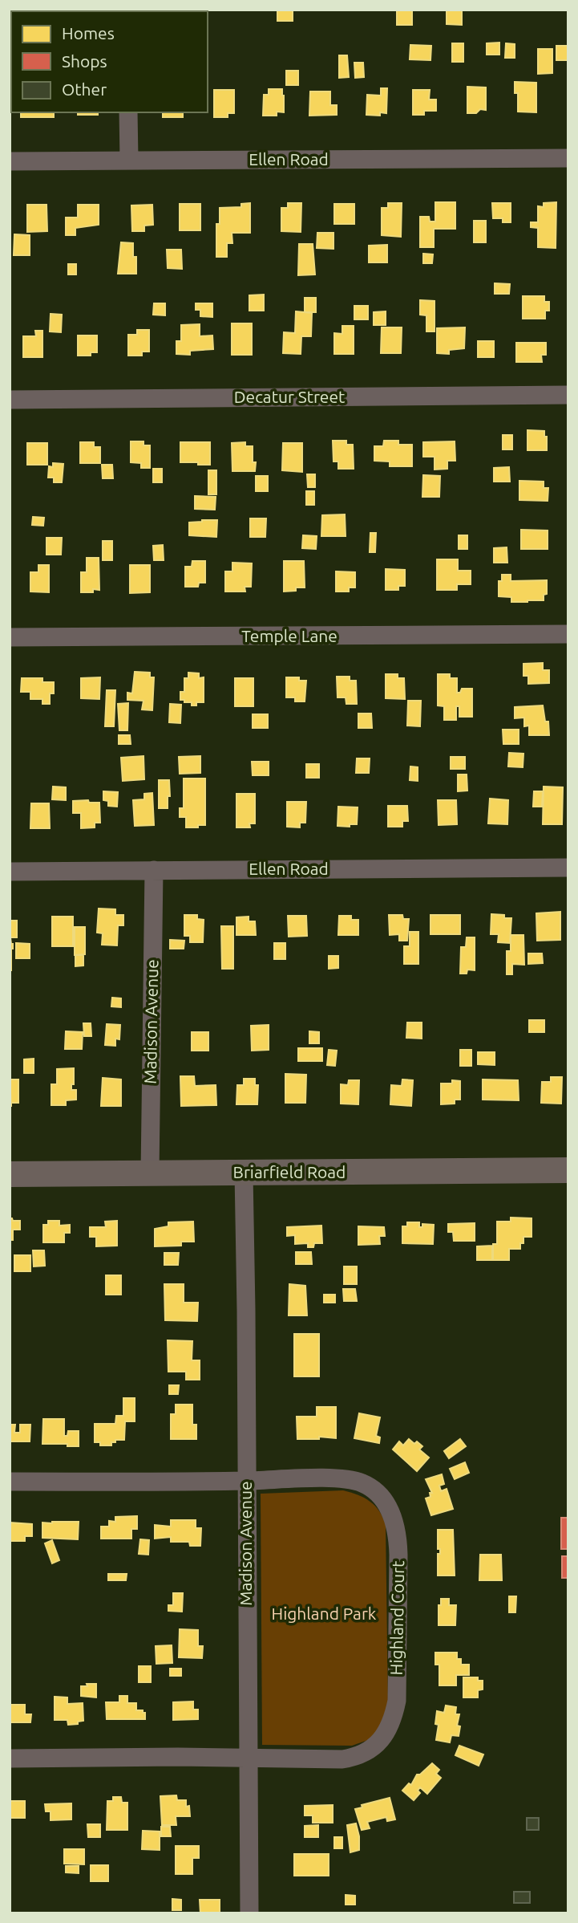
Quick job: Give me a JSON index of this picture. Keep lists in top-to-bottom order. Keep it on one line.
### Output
{"streets":{"main road":["Briarfield Road"],"street":["Ellen Road","Decatur Street","Temple Lane","Madison Avenue","Highland Court"]},"crossings":[["Ellen Road","Madison Avenue"],["Madison Avenue","Briarfield Road"],["Madison Avenue","Highland Court"]],"parks":["Highland Park"],"legend":["Homes","Shops","Other"]}
